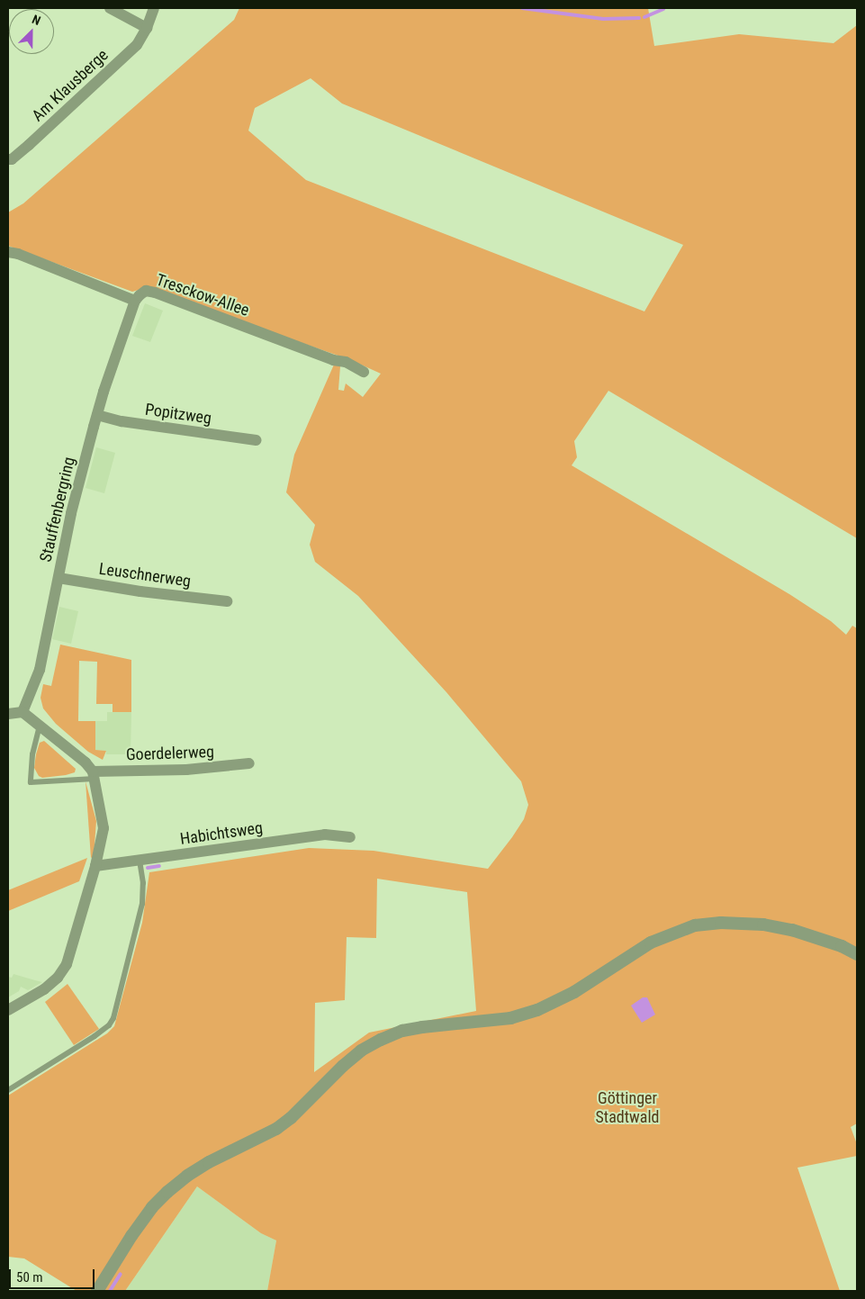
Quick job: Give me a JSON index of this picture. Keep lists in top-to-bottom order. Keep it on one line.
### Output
{"streets":{"street":["Am Klausberge","Tresckow-Allee","Popitzweg","Stauffenbergring","Leuschnerweg","Goerdelerweg","Habichtsweg"]},"crossings":[["Tresckow-Allee","Stauffenbergring"],["Popitzweg","Stauffenbergring"],["Stauffenbergring","Leuschnerweg"]],"parks":["Göttinger Stadtwald"],"scale_bar":"50 m","north":"top right"}
